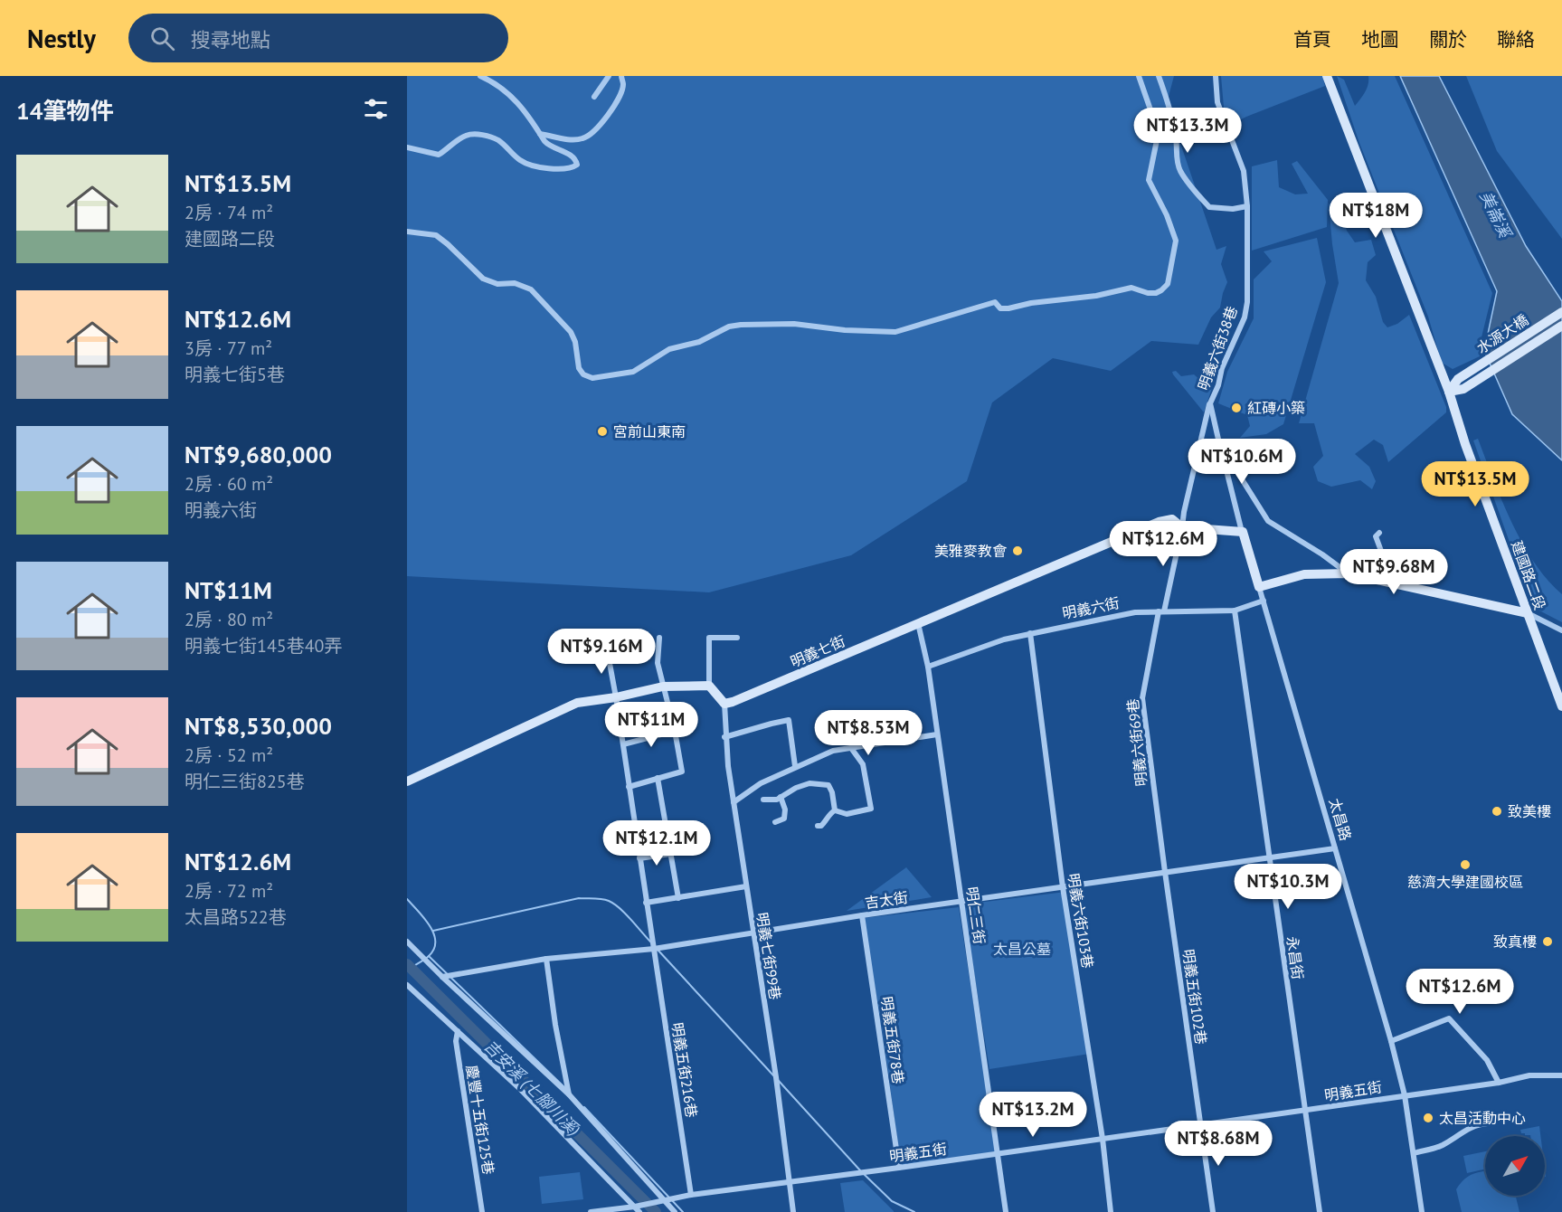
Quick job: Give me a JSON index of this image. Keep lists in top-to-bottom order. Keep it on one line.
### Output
{"streets":{"street":["水源大橋","明義六街38巷","建國路二段","明義六街","明義七街","明義六街69巷","太昌路","吉太街","明仁三街","明義六街103巷","明義七街99巷","永昌街","明義五街102巷","明義五街78巷","明義五街216巷","明義五街","慶豐十五街125巷"]},"crossings":[["水源大橋","建國路二段"],["明義六街38巷","明義六街69巷"],["明義六街","明義六街69巷"],["明義六街","太昌路"],["明義六街","明仁三街"],["明義六街","明義六街103巷"],["明義六街","永昌街"],["明義七街","明義六街69巷"],["明義七街","太昌路"],["明義七街","明仁三街"],["明義七街","明義七街99巷"],["明義六街69巷","吉太街"],["明義六街69巷","明義五街102巷"],["太昌路","吉太街"],["太昌路","明義五街"],["吉太街","明仁三街"],["吉太街","明義六街103巷"],["吉太街","明義七街99巷"],["吉太街","永昌街"],["吉太街","明義五街102巷"],["吉太街","明義五街78巷"],["吉太街","明義五街216巷"],["明仁三街","明義五街"],["明義六街103巷","明義五街"],["明義七街99巷","明義五街"],["永昌街","明義五街"],["明義五街102巷","明義五街"],["明義五街78巷","明義五街"],["明義五街216巷","明義五街"]],"water":["美崙溪","吉安溪 (七腳川溪)"],"parks":["太昌公墓"],"places":["紅磚小築","宮前山東南","美雅麥教會","致美樓","慈濟大學建國校區","致真樓","太昌活動中心"],"north":"top right","page":{"header":"Nestly","search":"搜尋地點","nav":["首頁","地圖","關於","聯絡"],"heading":"14筆物件","price":["NT$13.3M","NT$18M","NT$10.6M","NT$13.5M","NT$12.6M","NT$9.68M","NT$9.16M","NT$11M","NT$8.53M","NT$12.1M","NT$10.3M","NT$12.6M","NT$13.2M","NT$8.68M"],"list":[{"name":"NT$13.5M","note":"2房 · 74 m² · 建國路二段"},{"name":"NT$12.6M","note":"3房 · 77 m² · 明義七街5巷"},{"name":"NT$9,680,000","note":"2房 · 60 m² · 明義六街"},{"name":"NT$11M","note":"2房 · 80 m² · 明義七街145巷40弄"},{"name":"NT$8,530,000","note":"2房 · 52 m² · 明仁三街825巷"},{"name":"NT$12.6M","note":"2房 · 72 m² · 太昌路522巷"}]}}
